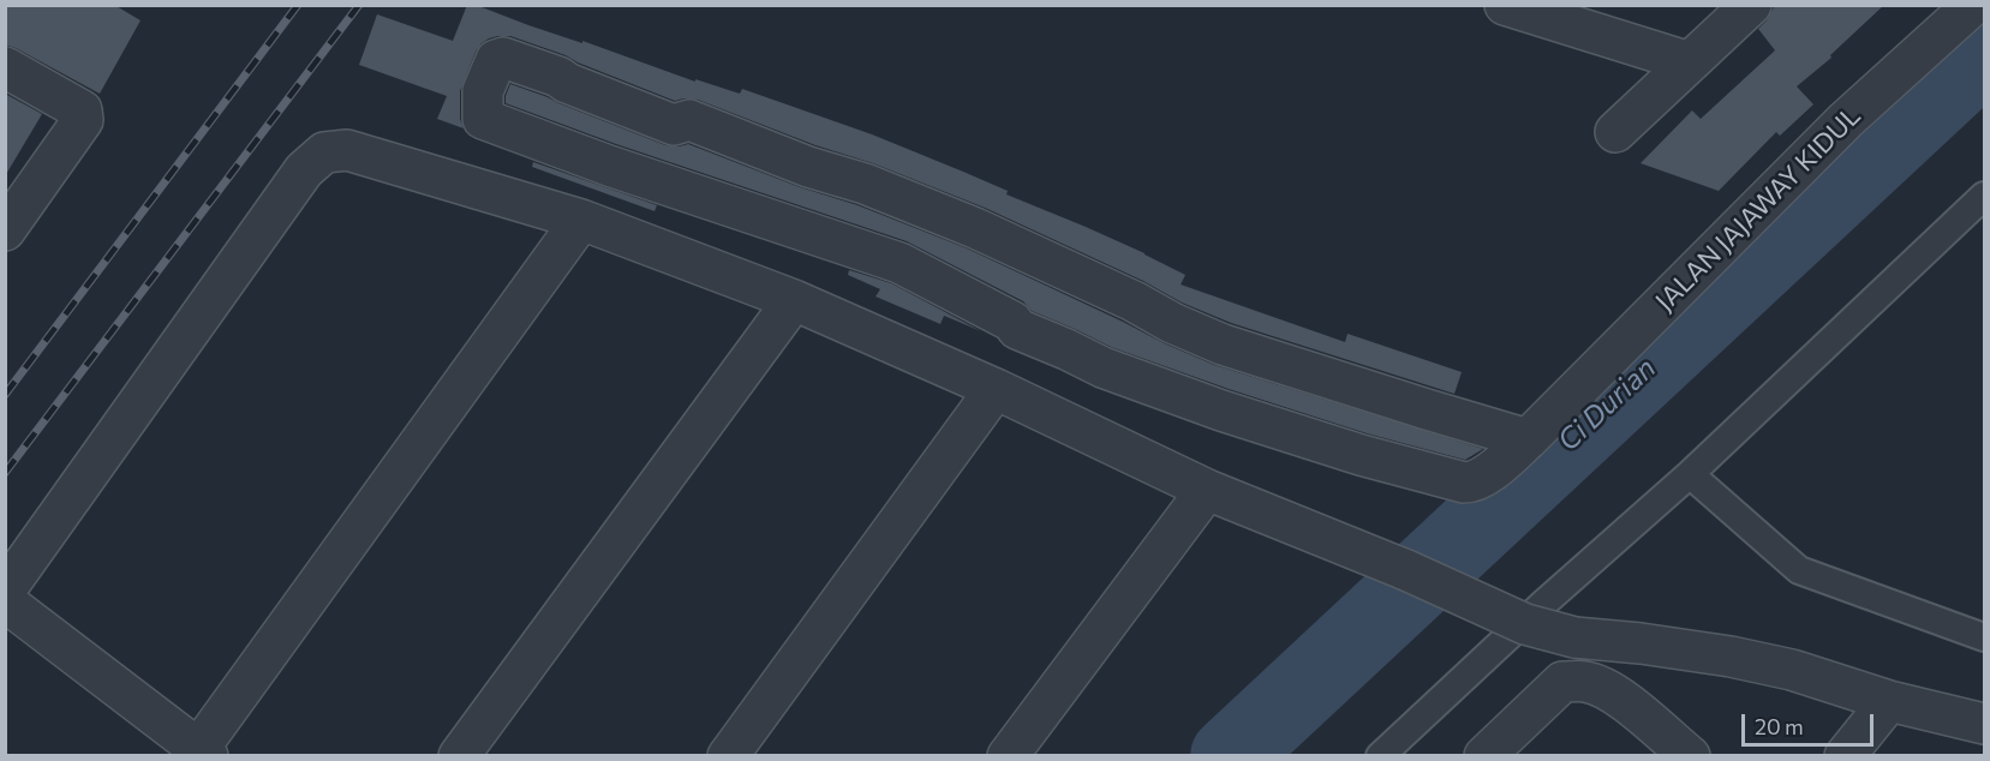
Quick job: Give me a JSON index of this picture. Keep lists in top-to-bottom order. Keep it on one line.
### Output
{"streets":{"street":["JALAN JAJAWAY KIDUL"]},"water":["Ci Durian"],"scale_bar":"20 m"}
